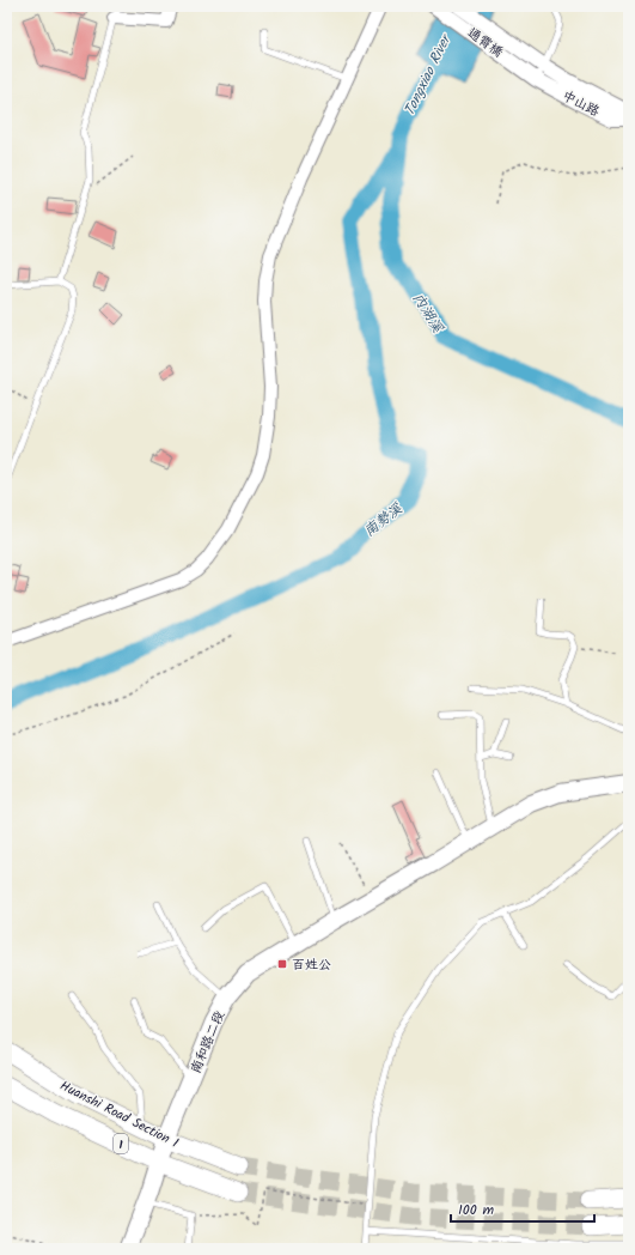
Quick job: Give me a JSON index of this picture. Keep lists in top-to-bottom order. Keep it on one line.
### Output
{"streets":{"main road":["南和路二段","Huanshi Road Section 1","1"],"street":["通霄橋","中山路"]},"crossings":[["通霄橋","中山路"],["南和路二段","Huanshi Road Section 1"]],"water":["Tongxiao River","內湖溪","南勢溪"],"places":{"transit":["百姓公"]},"scale_bar":"100 m"}
